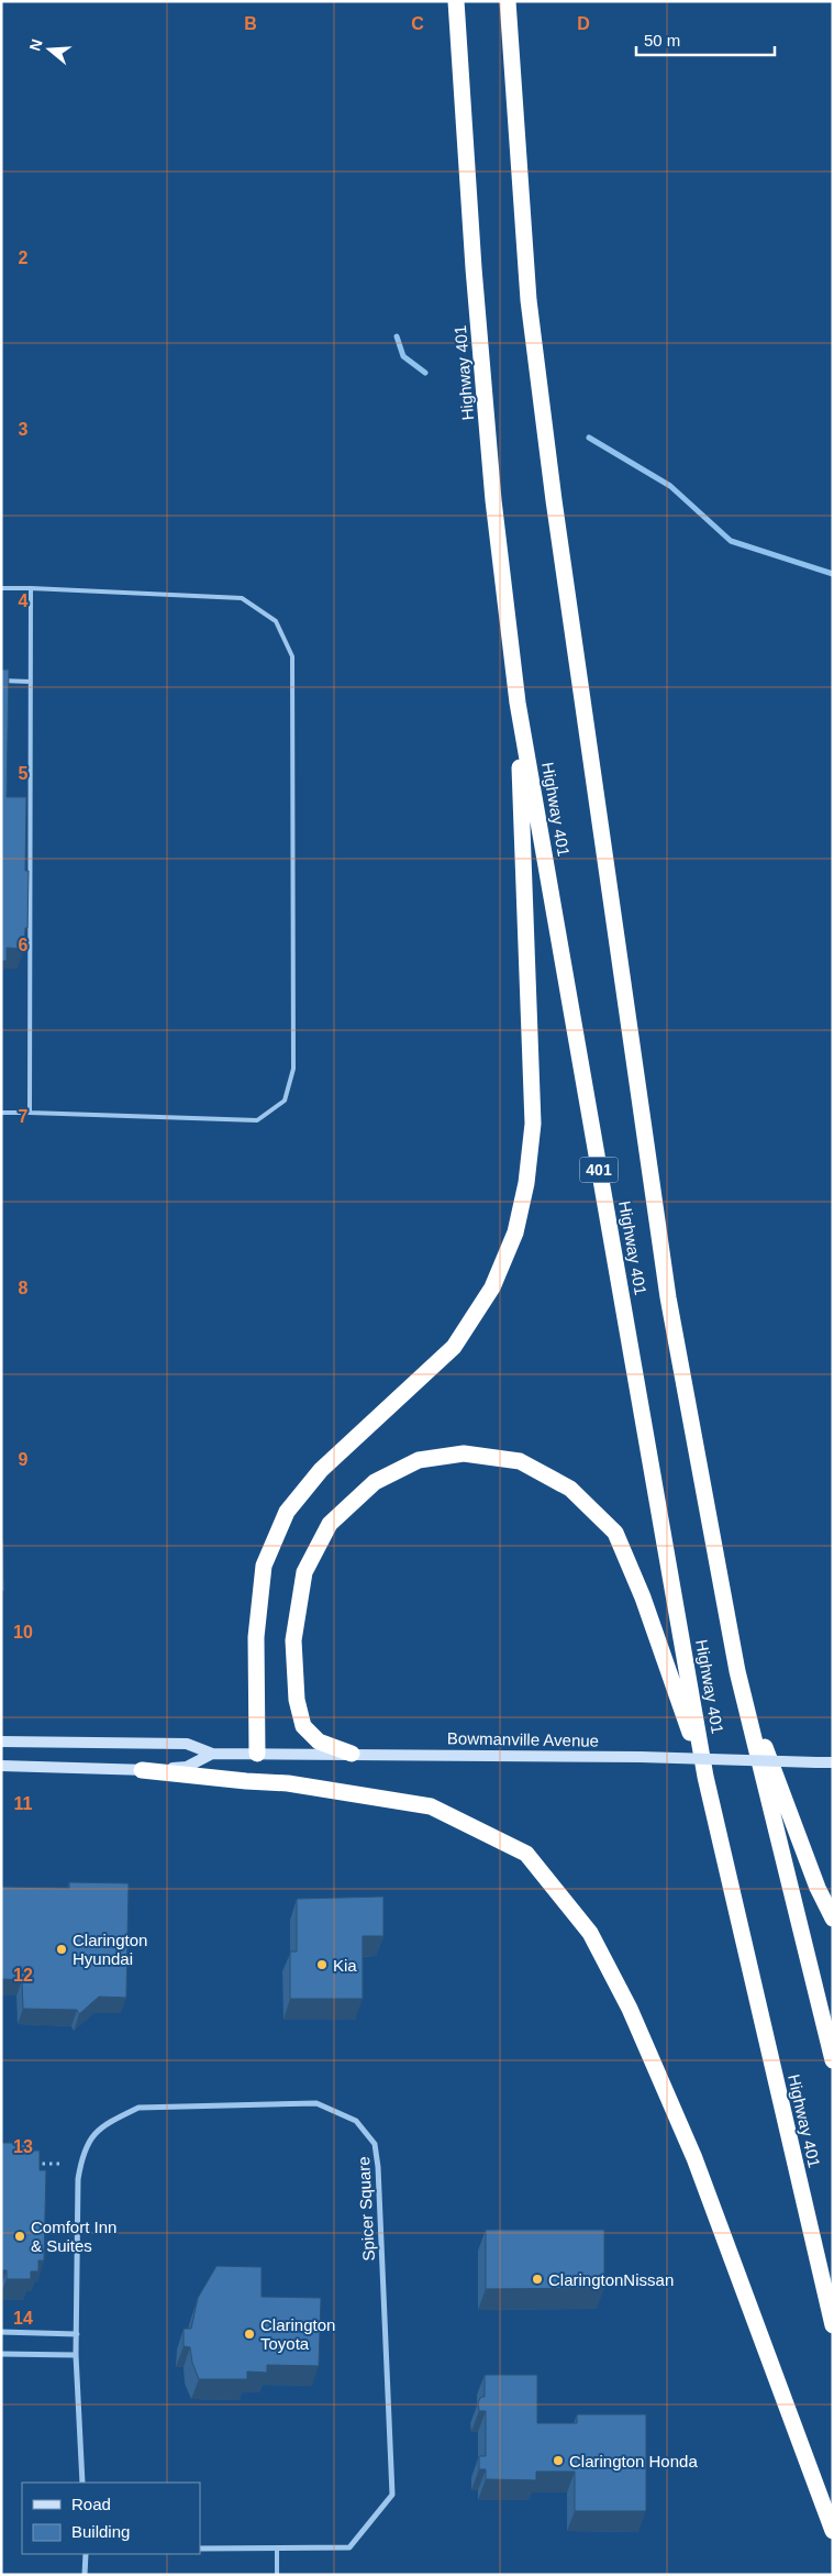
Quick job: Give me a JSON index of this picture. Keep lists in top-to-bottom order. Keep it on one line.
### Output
{"streets":{"highway":["Highway 401","401"],"main road":["Bowmanville Avenue"],"street":["Spicer Square"]},"places":["Clarington Hyundai","Kia","Comfort Inn & Suites","ClaringtonNissan","Clarington Toyota","Clarington Honda"],"legend":["Road","Building"],"scale_bar":"50 m","north":"left","grid":{"columns":["B","C","D"],"rows":["2","3","4","5","6","7","8","9","10","11","12","13","14"]}}
